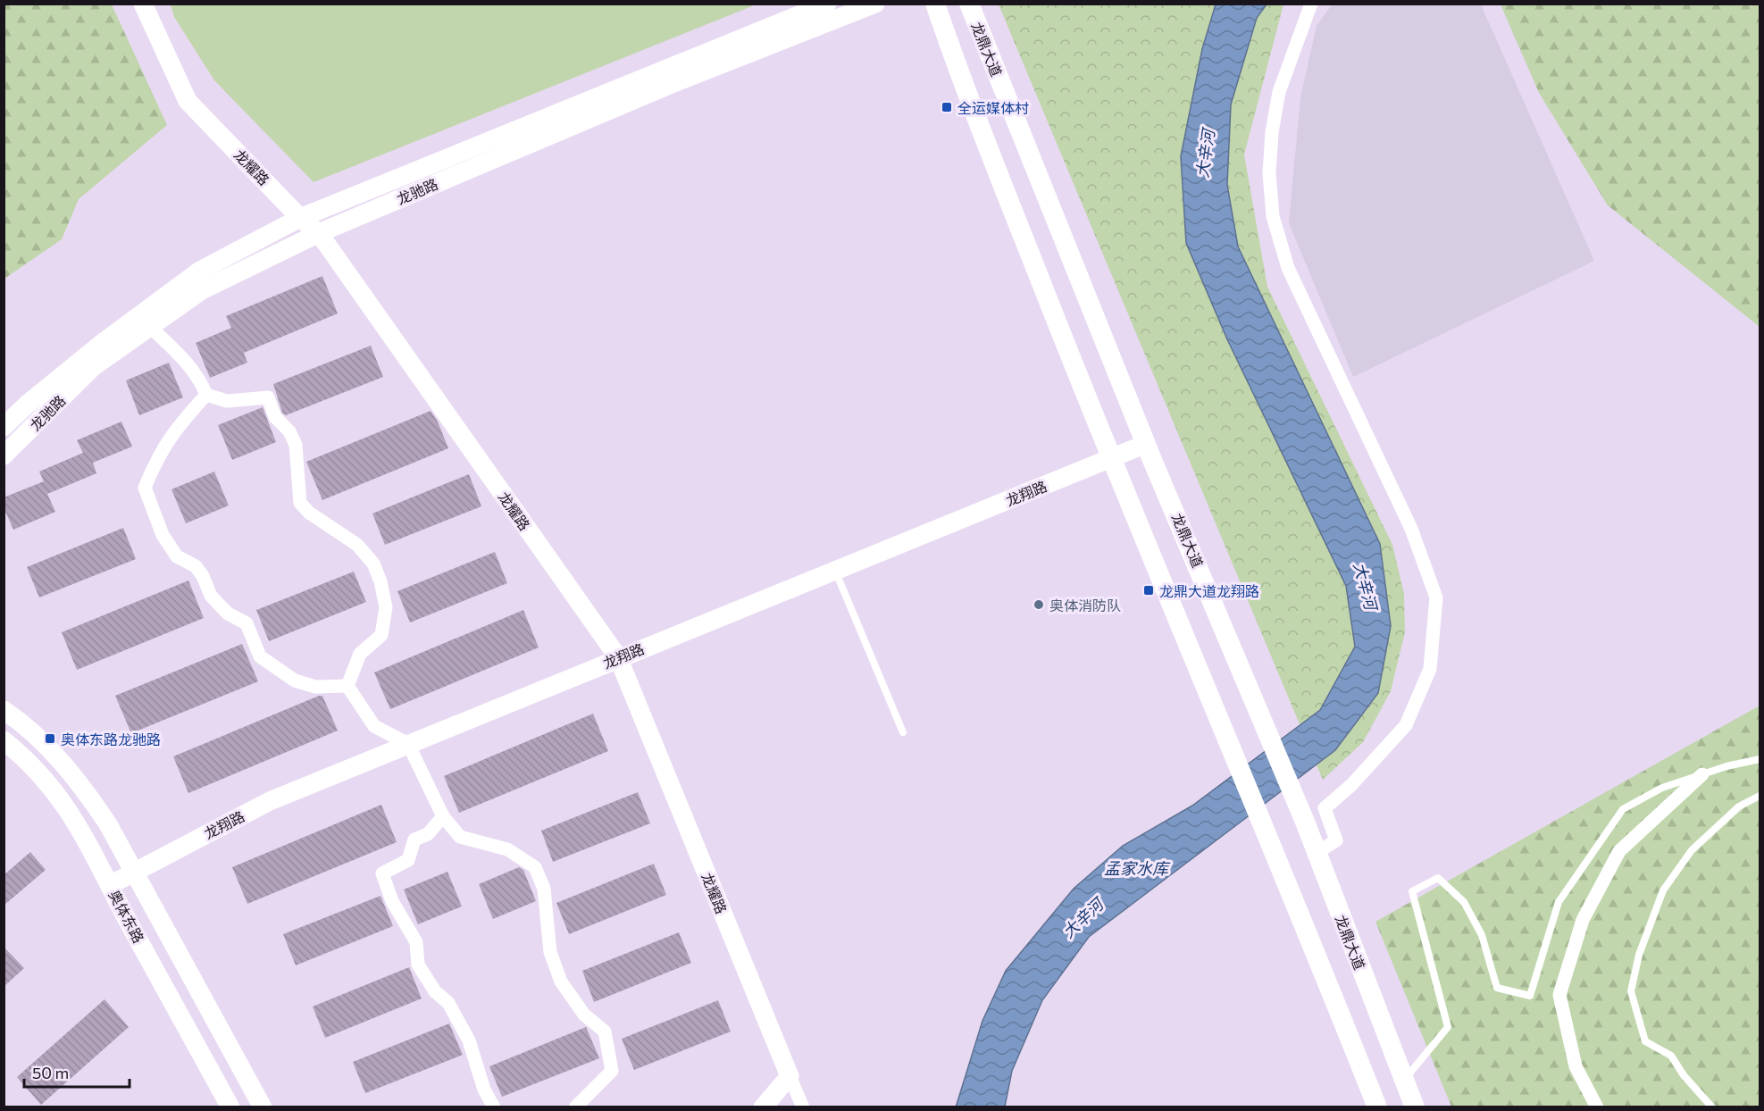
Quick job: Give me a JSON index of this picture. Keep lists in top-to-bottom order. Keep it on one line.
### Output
{"streets":{"main road":["龙鼎大道","龙耀路","龙驰路","龙翔路","奥体东路"]},"crossings":[["龙鼎大道","龙翔路"],["龙耀路","龙驰路"],["龙耀路","龙翔路"],["龙翔路","奥体东路"]],"water":["大辛河","孟家水库"],"places":{"transit":["全运媒体村","龙鼎大道龙翔路","奥体东路龙驰路"],"other":["奥体消防队"]},"scale_bar":"50 m"}
